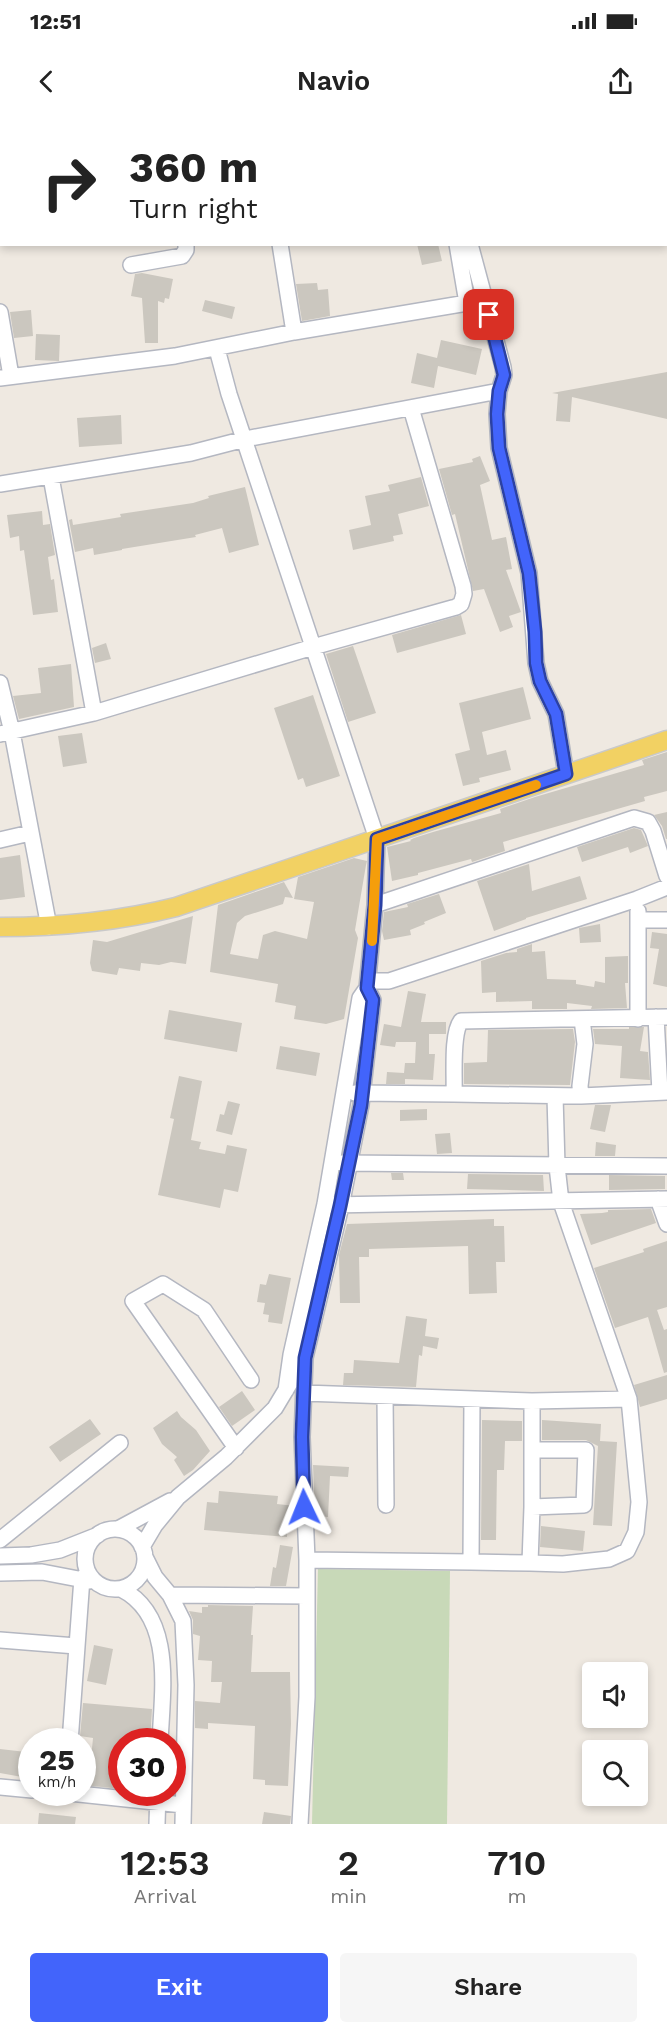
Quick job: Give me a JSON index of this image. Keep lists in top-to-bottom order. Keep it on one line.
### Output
{"page":{"status":"12:51","header":"Navio","turn":["360 m","Turn right"],"speed":"25 km/h","limit":"30","eta":["12:53","Arrival","2","min","710","m"],"buttons":["Exit","Share"]}}
